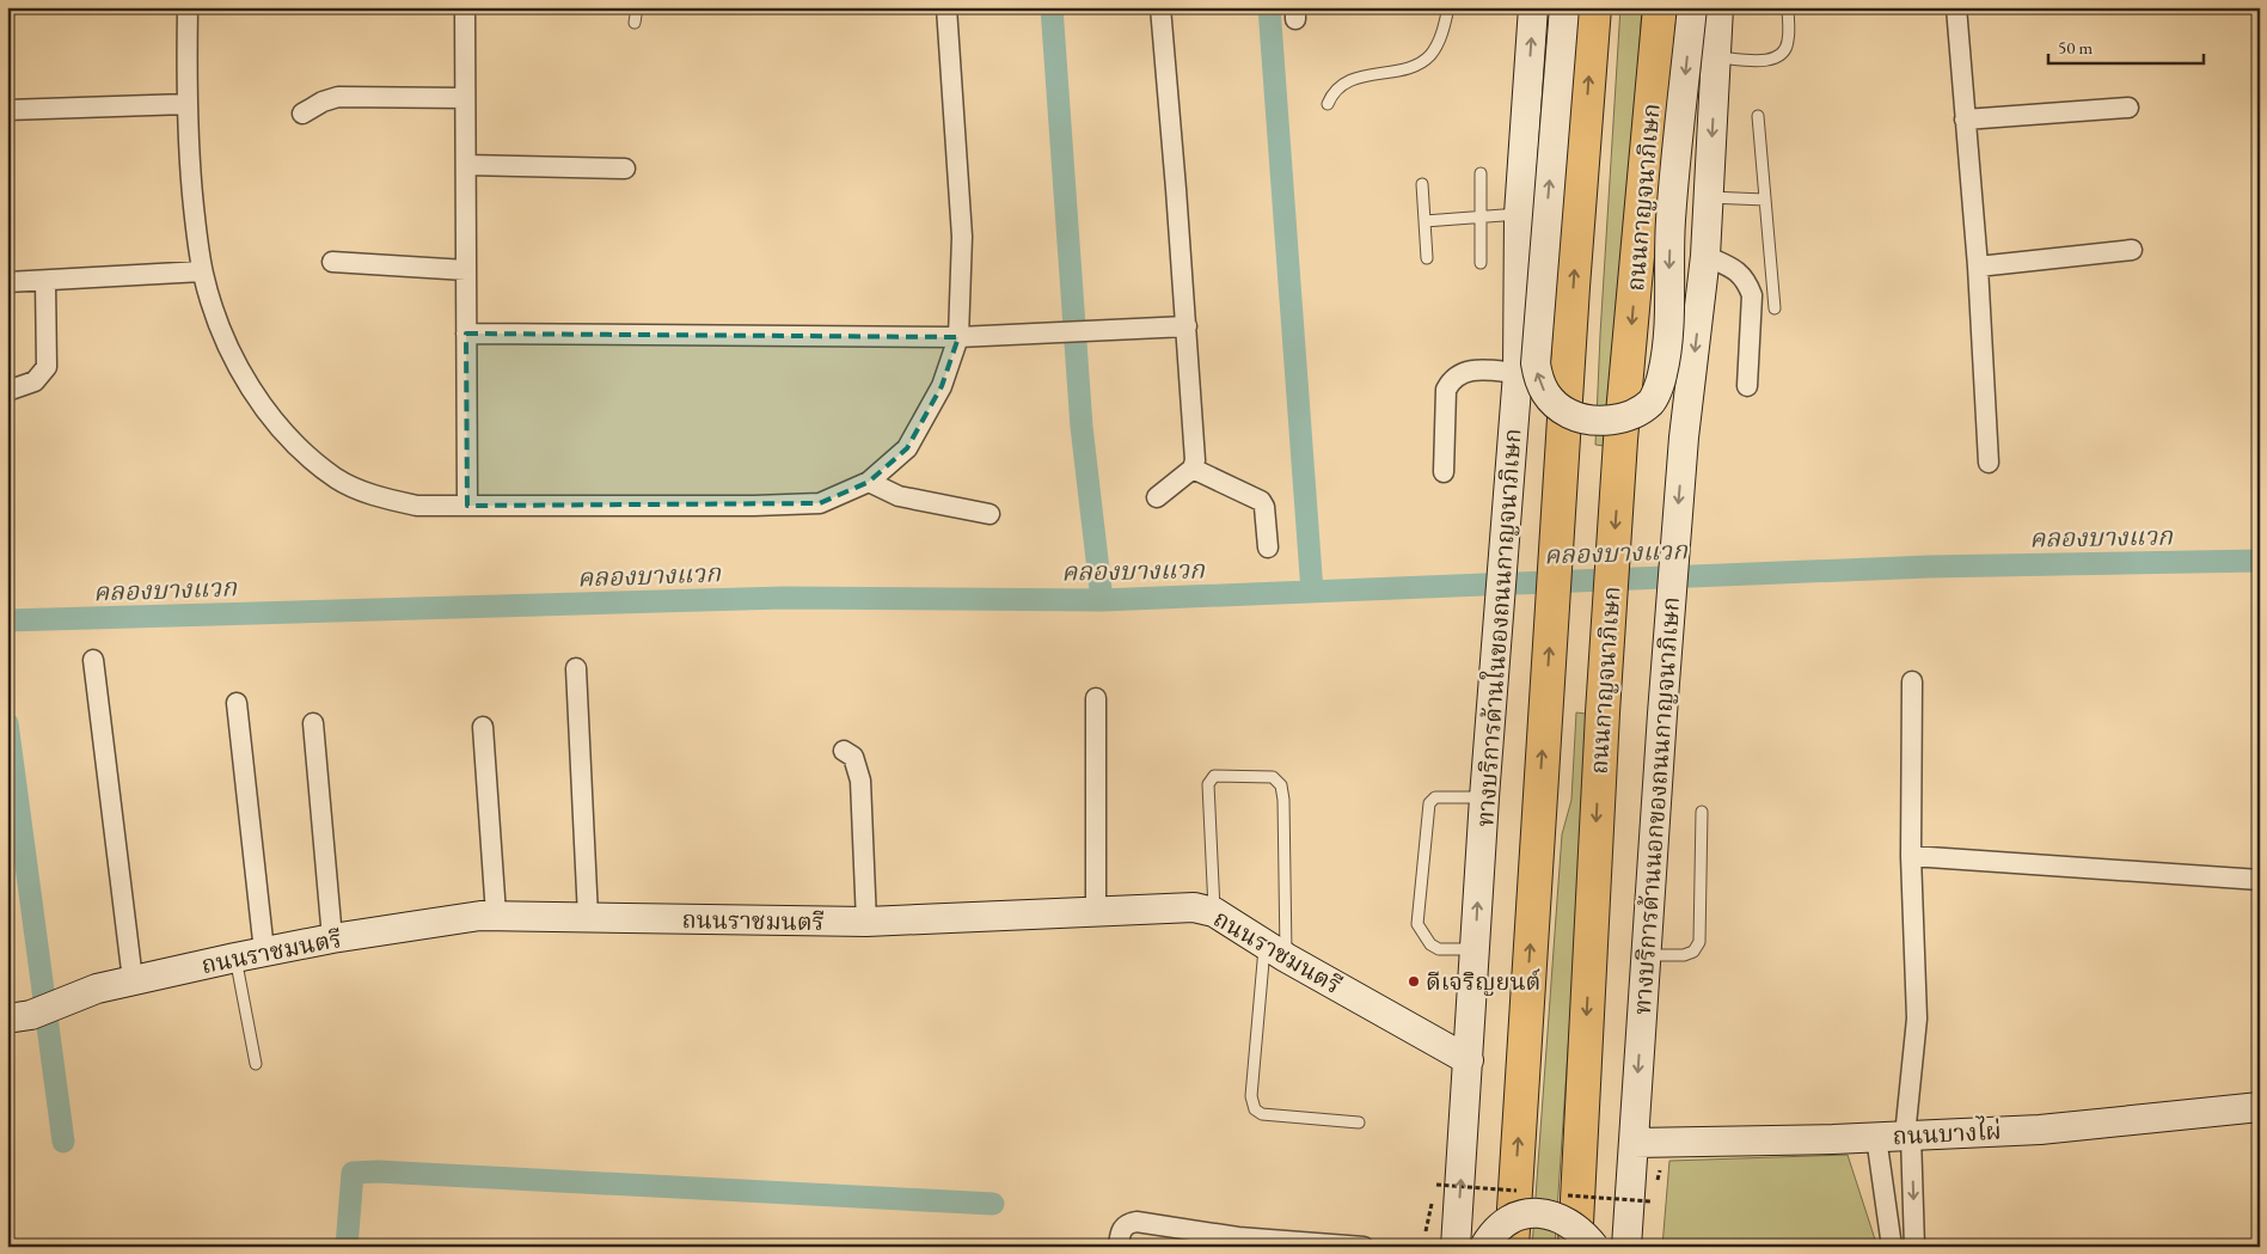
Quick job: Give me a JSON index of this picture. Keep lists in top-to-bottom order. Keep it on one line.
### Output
{"streets":{"highway":["ถนนกาญจนาภิเษก"],"main road":["ทางบริการด้านในของถนนกาญจนาภิเษก","ทางบริการด้านนอกของถนนกาญจนาภิเษก","ถนนราชมนตรี","ถนนบางไผ่"]},"crossings":[["ทางบริการด้านในของถนนกาญจนาภิเษก","ถนนราชมนตรี"],["ทางบริการด้านนอกของถนนกาญจนาภิเษก","ถนนบางไผ่"]],"one_way":["ทางบริการด้านในของถนนกาญจนาภิเษก","ทางบริการด้านนอกของถนนกาญจนาภิเษก"],"water":["คลองบางแวก"],"places":["ดีเจริญยนต์"],"scale_bar":"50 m"}
